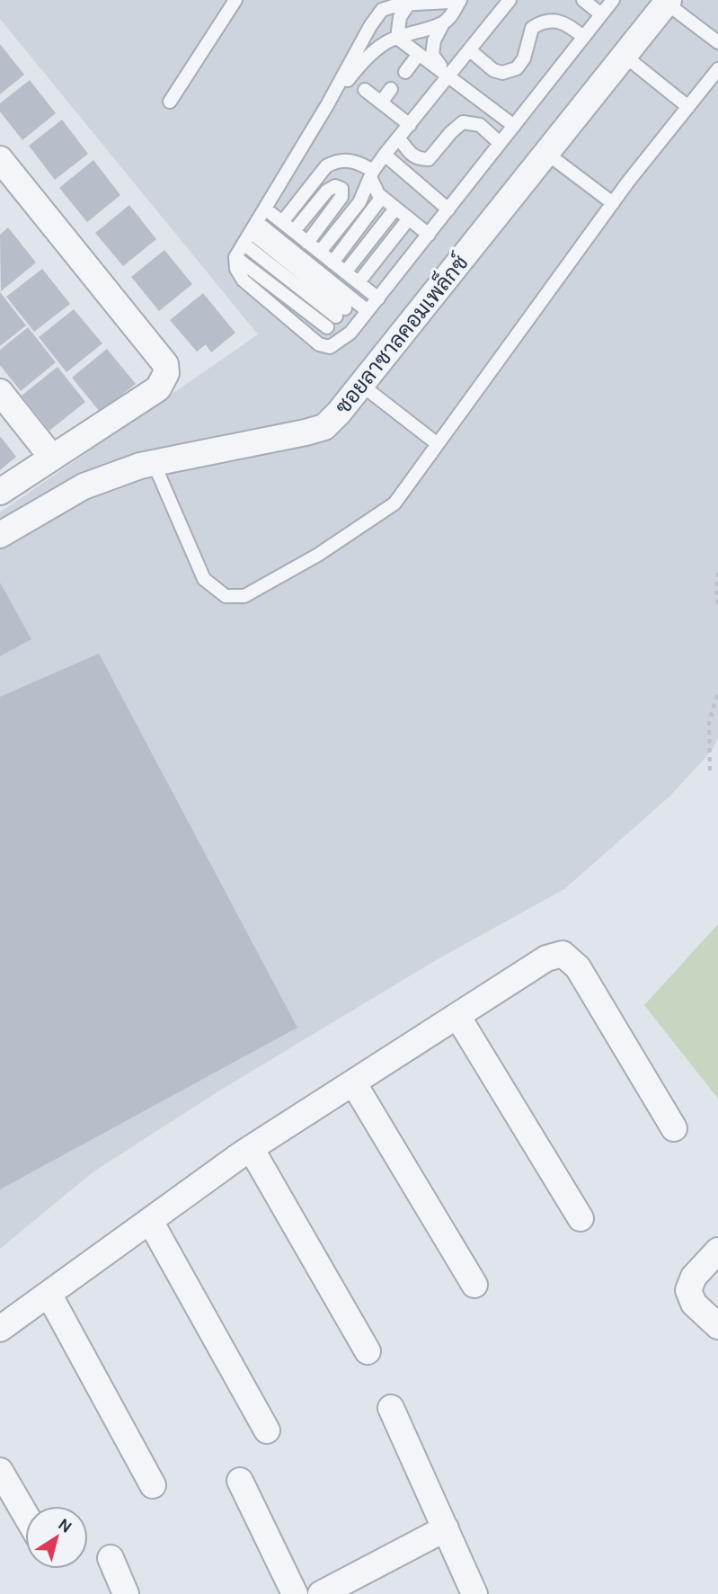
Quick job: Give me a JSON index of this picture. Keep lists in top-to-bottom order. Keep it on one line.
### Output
{"streets":{"street":["ซอยลาซาลคอมเพล็กซ์"]},"north":"top right"}
